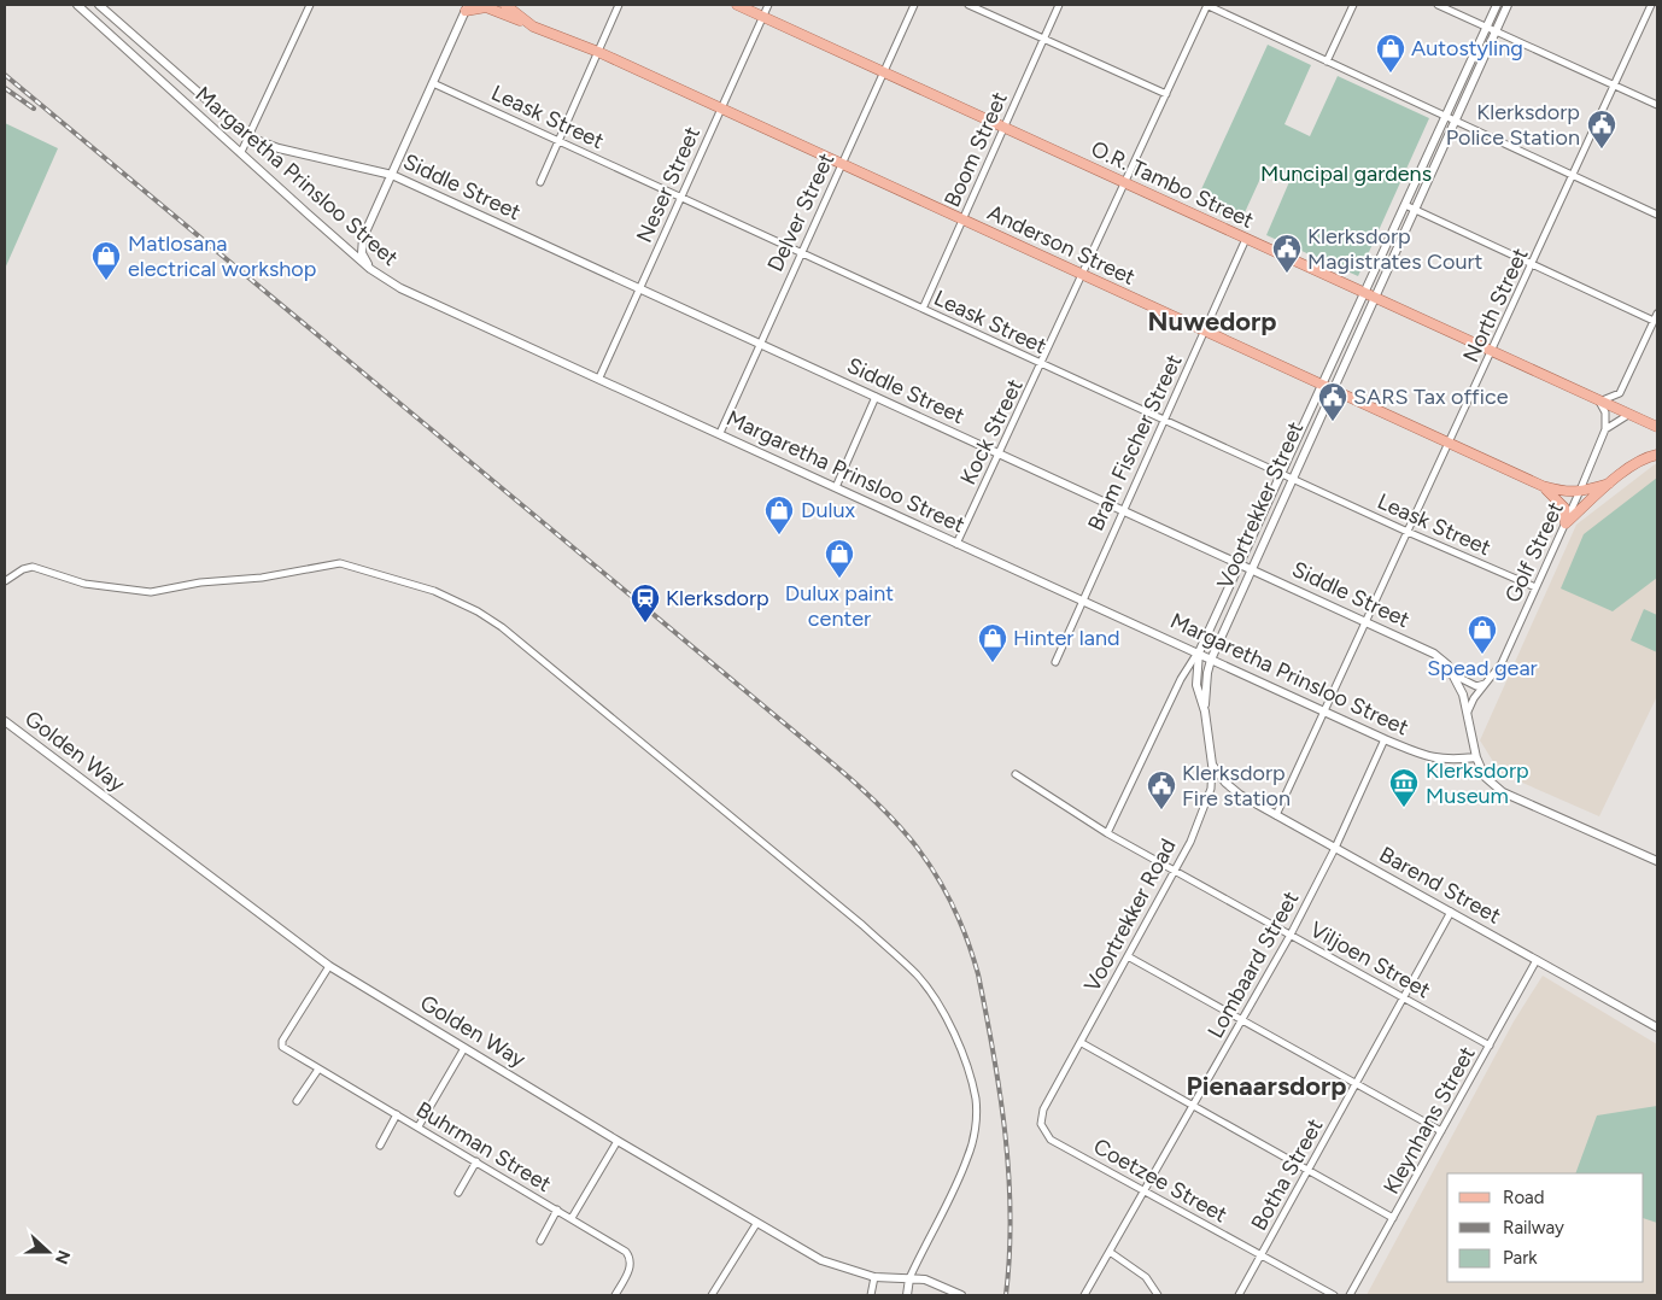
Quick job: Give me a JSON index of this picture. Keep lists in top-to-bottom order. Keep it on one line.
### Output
{"streets":{"main road":["O.R. Tambo Street","Anderson Street"],"street":["Leask Street","Boom Street","Margaretha Prinsloo Street","Neser Street","Siddle Street","Delver Street","North Street","Kock Street","Bram Fischer Street","Voortrekker Street","Golf Street","Golden Way","Barend Street","Voortrekker Road","Viljoen Street","Lombaard Street","Kleynhans Street","Buhrman Street","Botha Street","Coetzee Street"]},"crossings":[["Leask Street","Boom Street"],["Leask Street","Neser Street"],["Leask Street","Delver Street"],["Leask Street","North Street"],["Leask Street","Kock Street"],["Leask Street","Bram Fischer Street"],["Leask Street","Voortrekker Street"],["Leask Street","Golf Street"],["Boom Street","O.R. Tambo Street"],["Boom Street","Anderson Street"],["Margaretha Prinsloo Street","Neser Street"],["Margaretha Prinsloo Street","Siddle Street"],["Margaretha Prinsloo Street","Delver Street"],["Margaretha Prinsloo Street","North Street"],["Margaretha Prinsloo Street","Kock Street"],["Margaretha Prinsloo Street","Bram Fischer Street"],["Margaretha Prinsloo Street","Voortrekker Street"],["Margaretha Prinsloo Street","Voortrekker Road"],["Margaretha Prinsloo Street","Lombaard Street"],["Neser Street","O.R. Tambo Street"],["Neser Street","Siddle Street"],["Neser Street","Anderson Street"],["O.R. Tambo Street","Delver Street"],["O.R. Tambo Street","North Street"],["O.R. Tambo Street","Kock Street"],["O.R. Tambo Street","Bram Fischer Street"],["O.R. Tambo Street","Voortrekker Street"],["Siddle Street","Delver Street"],["Siddle Street","North Street"],["Siddle Street","Kock Street"],["Siddle Street","Bram Fischer Street"],["Siddle Street","Voortrekker Street"],["Siddle Street","Golf Street"],["Delver Street","Anderson Street"],["Anderson Street","North Street"],["Anderson Street","Kock Street"],["Anderson Street","Bram Fischer Street"],["Anderson Street","Voortrekker Street"],["Anderson Street","Golf Street"],["North Street","Barend Street"],["Voortrekker Street","Voortrekker Road"],["Golden Way","Buhrman Street"],["Barend Street","Voortrekker Road"],["Barend Street","Lombaard Street"],["Barend Street","Kleynhans Street"],["Barend Street","Botha Street"],["Voortrekker Road","Viljoen Street"],["Voortrekker Road","Coetzee Street"],["Viljoen Street","Lombaard Street"],["Viljoen Street","Kleynhans Street"],["Viljoen Street","Botha Street"],["Lombaard Street","Coetzee Street"],["Botha Street","Coetzee Street"]],"districts":["Nuwedorp","Pienaarsdorp"],"parks":["Muncipal gardens"],"places":{"shop":["Autostyling","Matlosana electrical workshop","Dulux","Dulux paint center","Spead gear","Hinter land"],"public building":["Klerksdorp Police Station","Klerksdorp Magistrates Court","SARS Tax office","Klerksdorp Fire station"],"station":["Klerksdorp"],"museum":["Klerksdorp Museum"]},"legend":["Road","Railway","Park"],"north":"right"}
